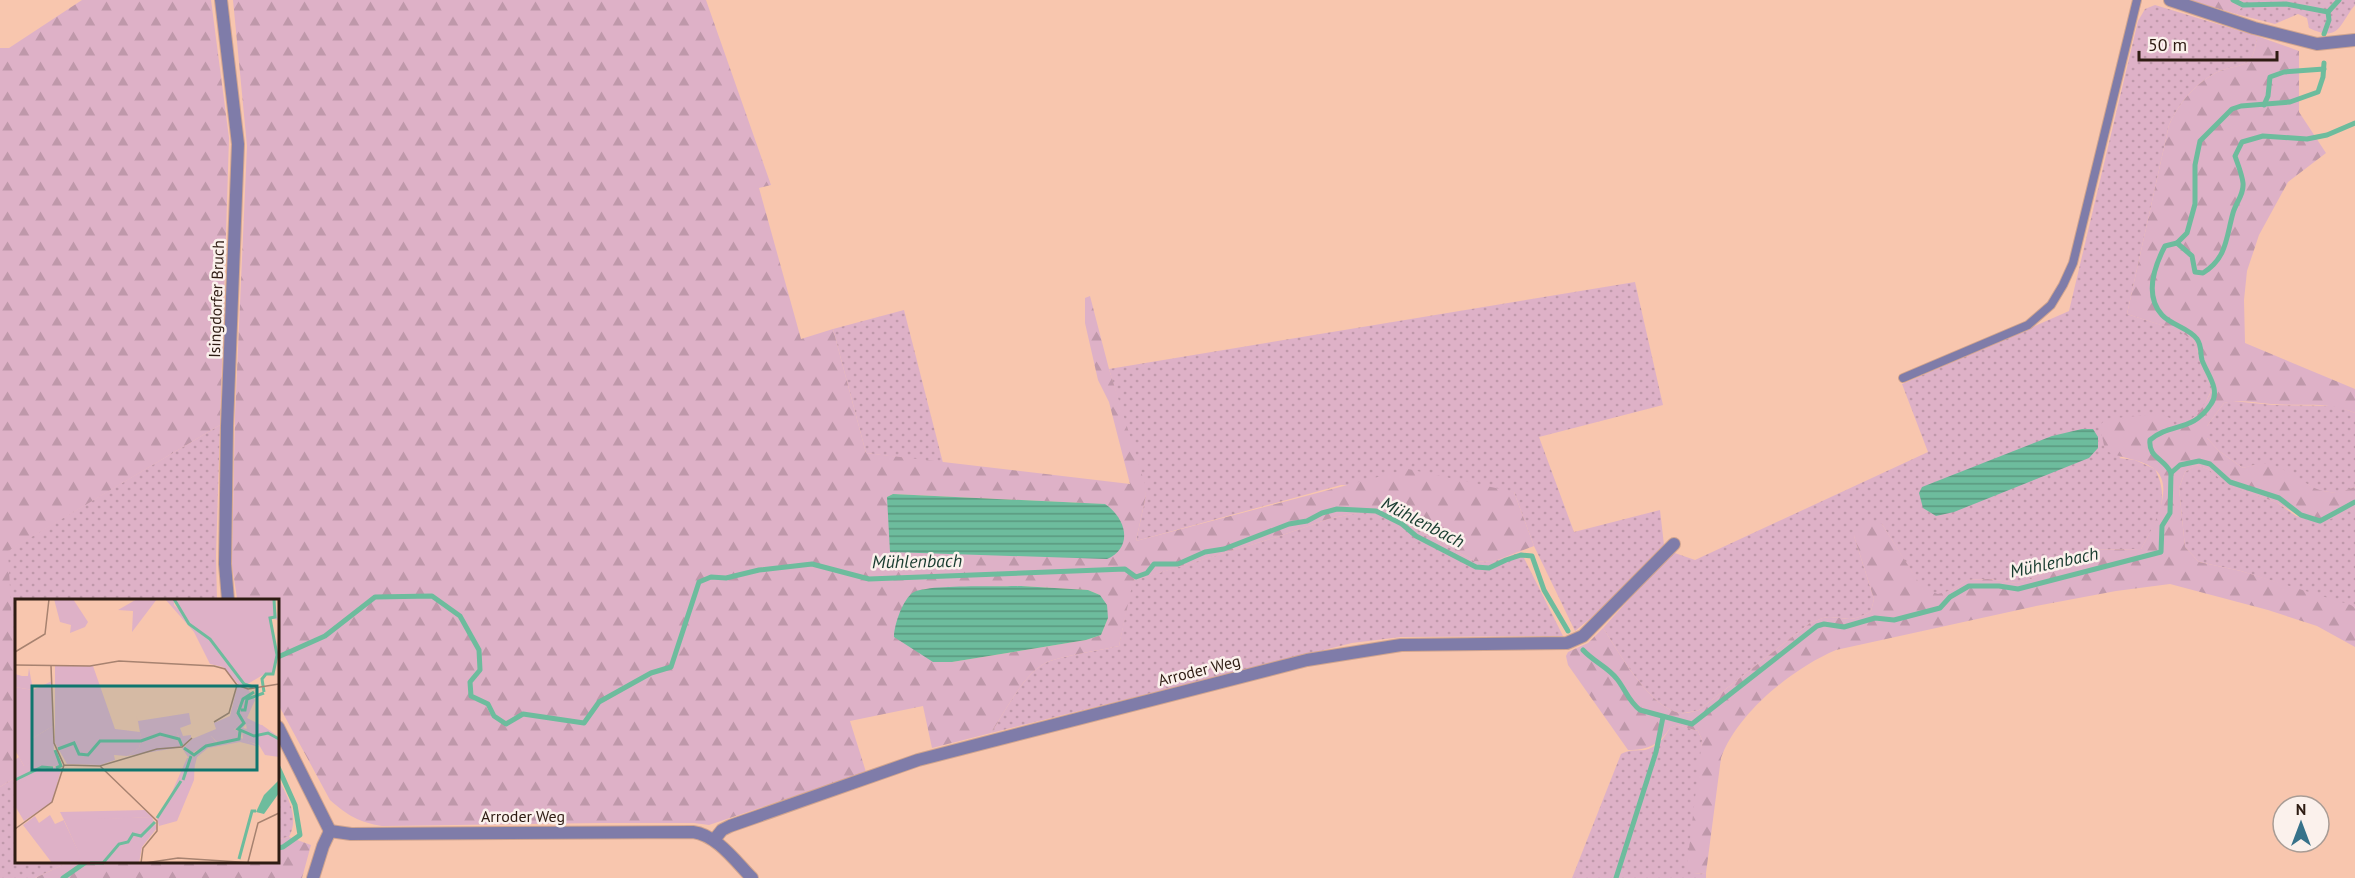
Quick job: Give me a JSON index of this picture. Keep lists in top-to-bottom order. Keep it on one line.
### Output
{"streets":{"street":["Isingdorfer Bruch","Arroder Weg"]},"water":["Mühlenbach"],"scale_bar":"50 m","north":"top"}
